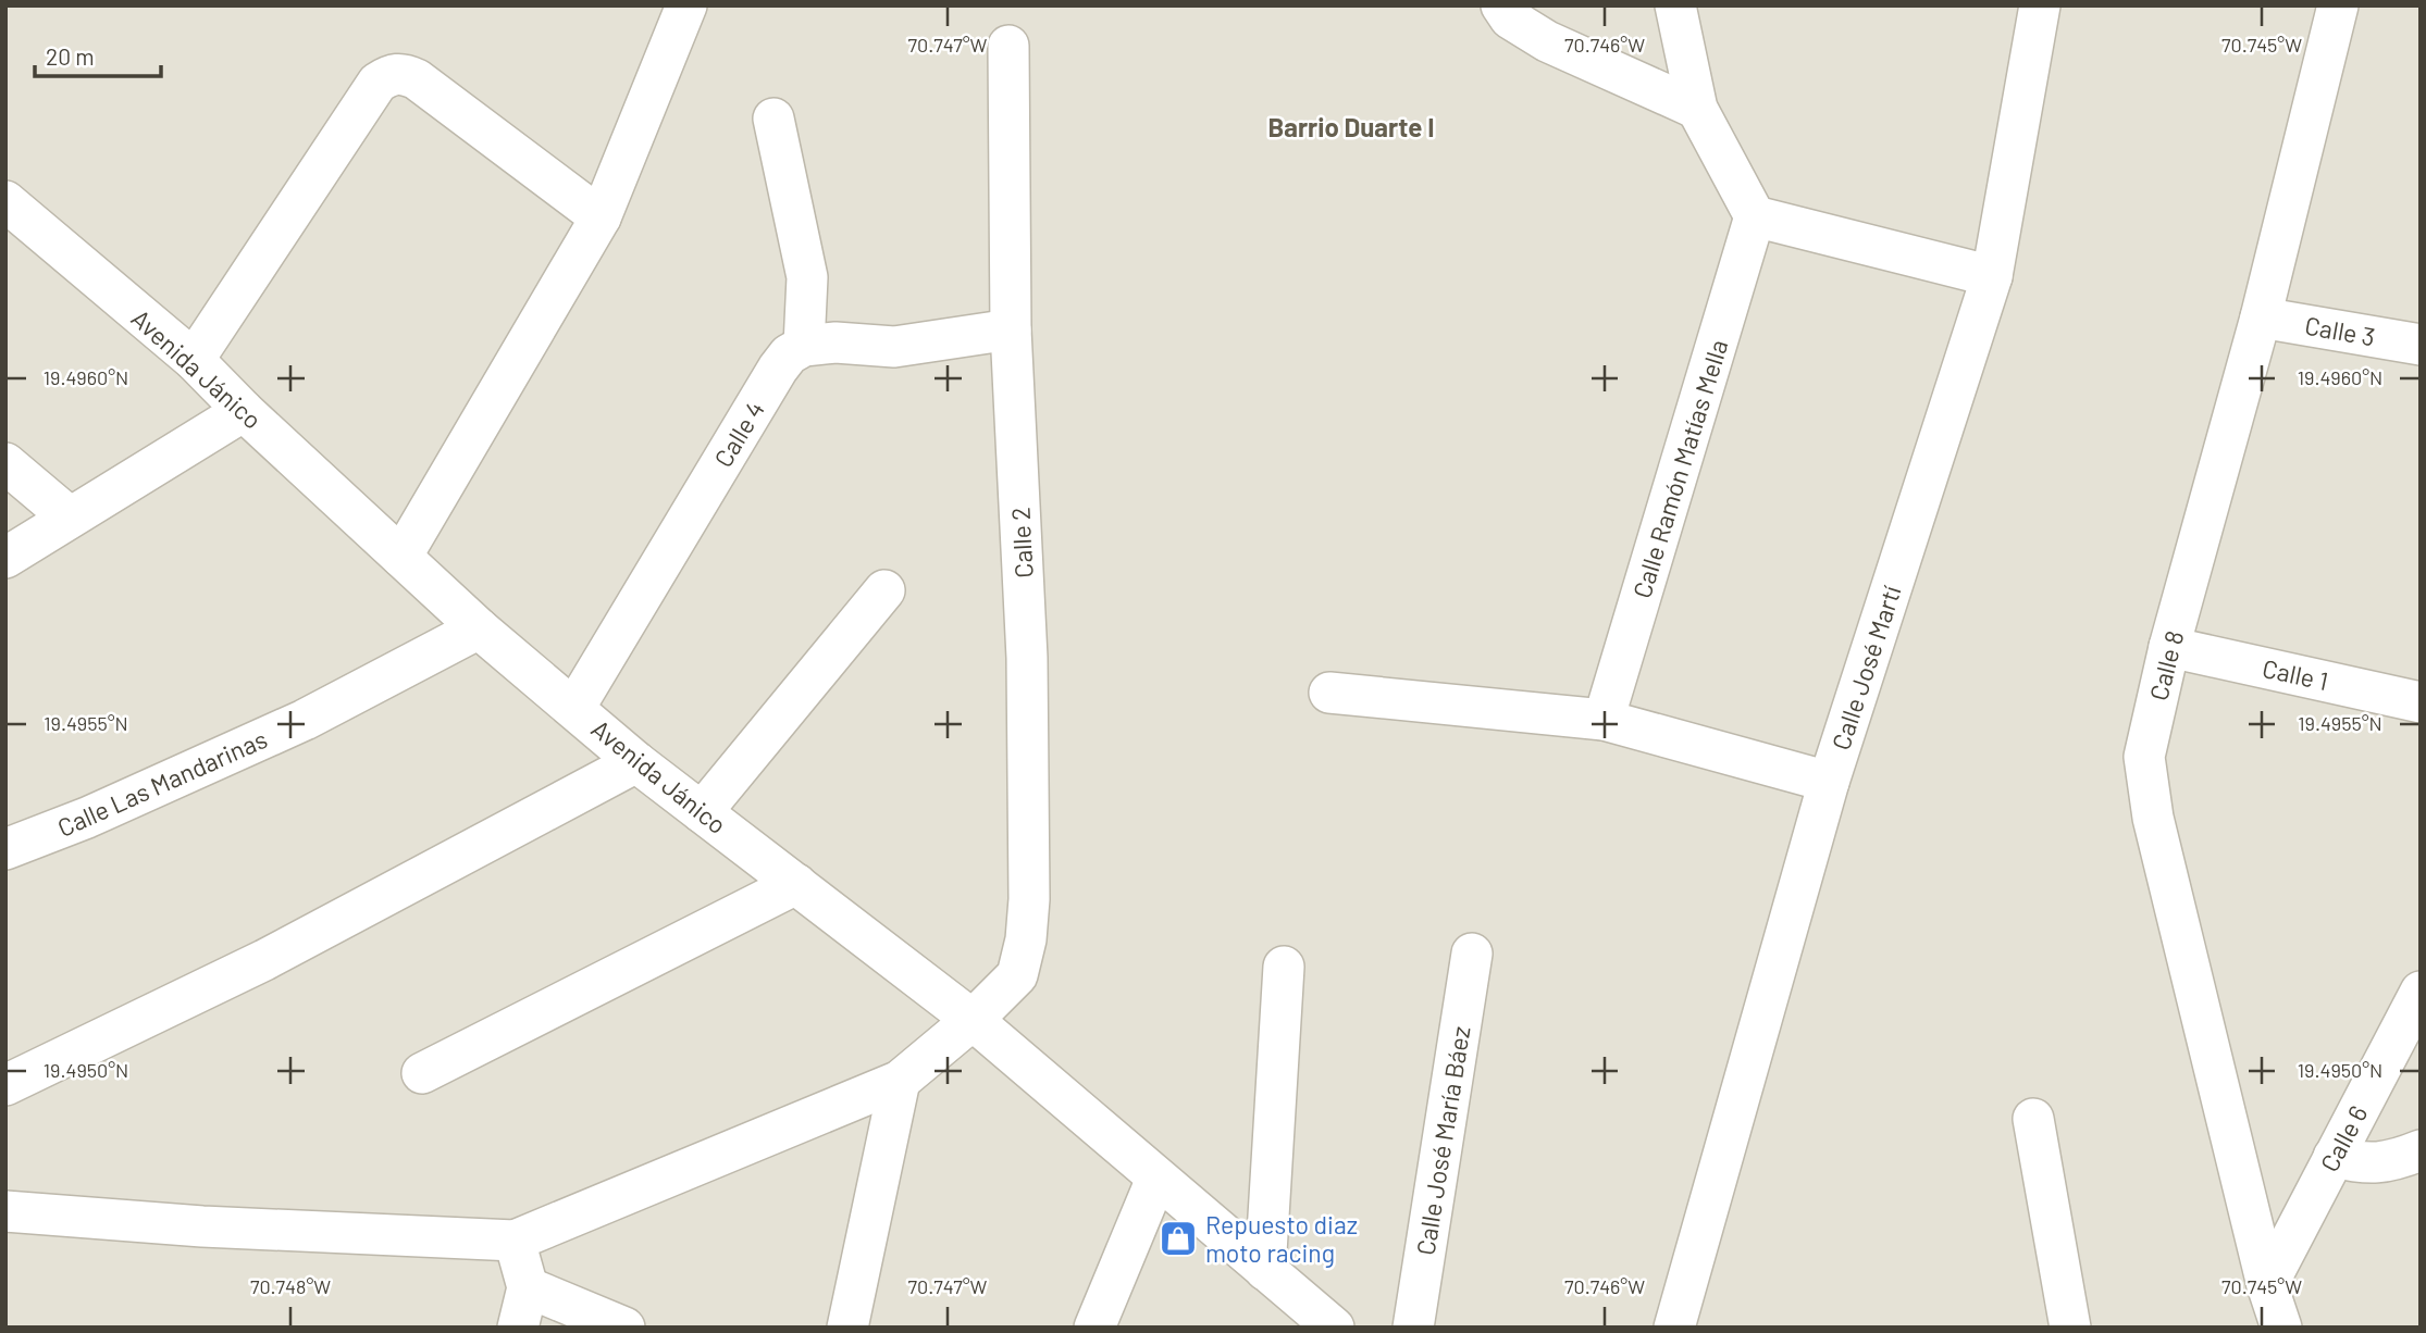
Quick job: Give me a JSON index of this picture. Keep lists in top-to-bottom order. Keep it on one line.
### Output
{"streets":{"street":["Calle 3","Avenida Jánico","Calle 4","Calle Ramón Matías Mella","Calle 2","Calle 8","Calle José Martí","Calle 1","Calle Las Mandarinas","Calle 6","Calle José María Báez"]},"crossings":[["Calle 3","Calle 8"],["Avenida Jánico","Calle 4"],["Avenida Jánico","Calle 2"],["Avenida Jánico","Calle Las Mandarinas"],["Calle 8","Calle 1"],["Calle 8","Calle 6"]],"districts":["Barrio Duarte I"],"places":{"shop":["Repuesto diaz moto racing"]},"scale_bar":"20 m","coordinates":["70.747°W","70.746°W","70.745°W","19.4960°N","19.4955°N","19.4950°N","70.748°W"]}
